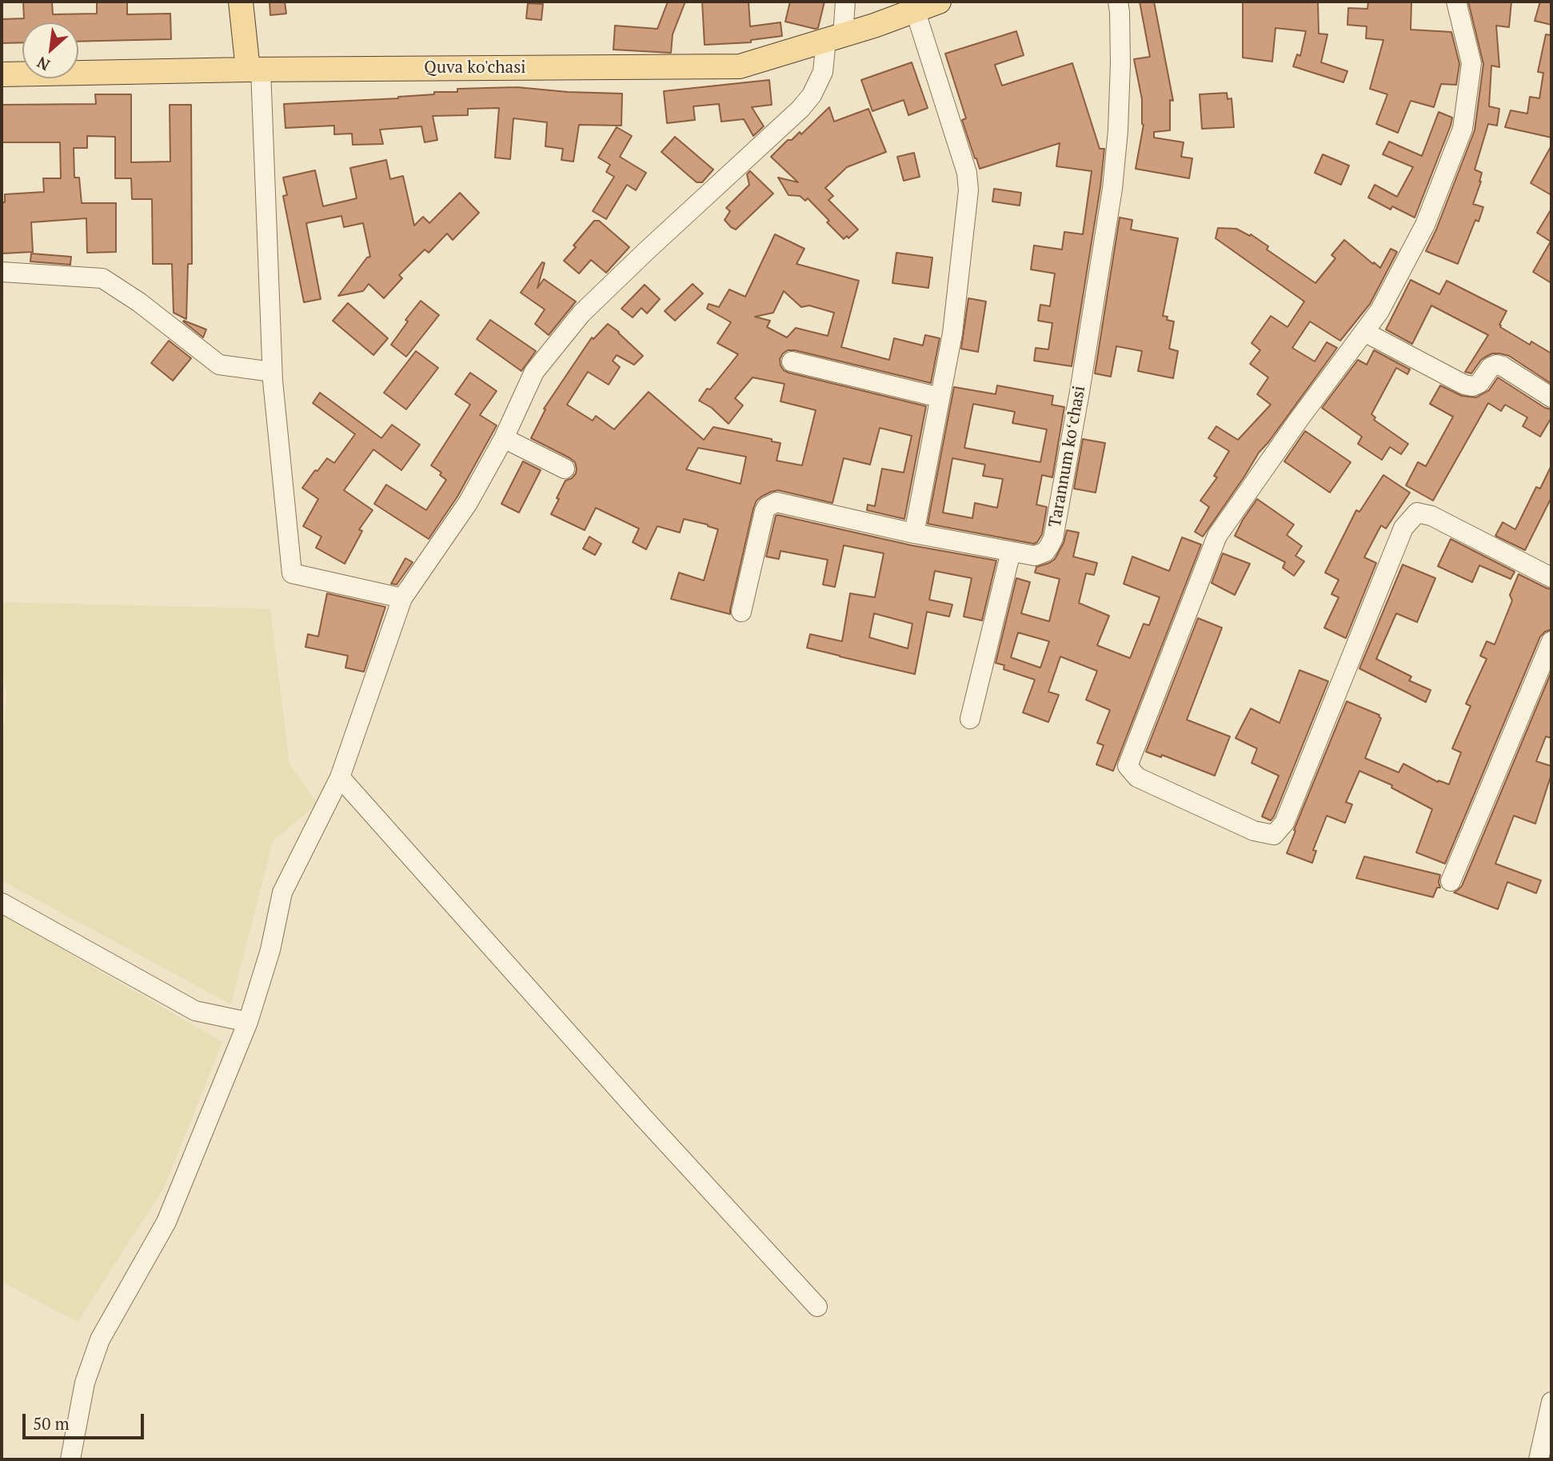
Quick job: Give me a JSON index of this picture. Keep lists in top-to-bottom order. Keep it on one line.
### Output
{"streets":{"main road":["Quva ko'chasi"],"street":["Tarannum koʻchasi"]},"scale_bar":"50 m","north":"bottom left"}
